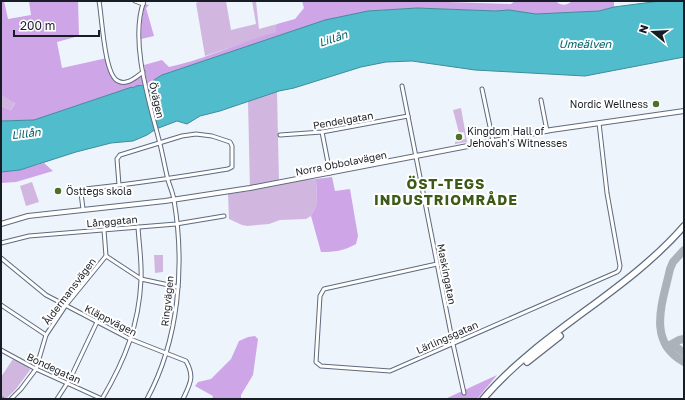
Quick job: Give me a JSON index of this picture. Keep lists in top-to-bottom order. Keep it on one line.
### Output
{"streets":{"street":["Övägen","Pendelgatan","Norra Obbolavägen","Långgatan","Maskingatan","Åldermansvägen","Ringvägen","Kläppvägen","Lärlingsgatan","Bondegatan"]},"crossings":[["Övägen","Norra Obbolavägen"],["Övägen","Ringvägen"],["Pendelgatan","Maskingatan"],["Norra Obbolavägen","Maskingatan"],["Norra Obbolavägen","Ringvägen"],["Norra Obbolavägen","Lärlingsgatan"],["Långgatan","Åldermansvägen"],["Långgatan","Ringvägen"],["Maskingatan","Lärlingsgatan"],["Åldermansvägen","Kläppvägen"],["Åldermansvägen","Bondegatan"],["Ringvägen","Kläppvägen"]],"districts":["ÖST-TEGS INDUSTRIOMRÅDE"],"water":["Lillån","Umeälven"],"places":["Nordic Wellness","Kingdom Hall of Jehovah's Witnesses","Östtegs skola"],"scale_bar":"200 m","north":"left"}
